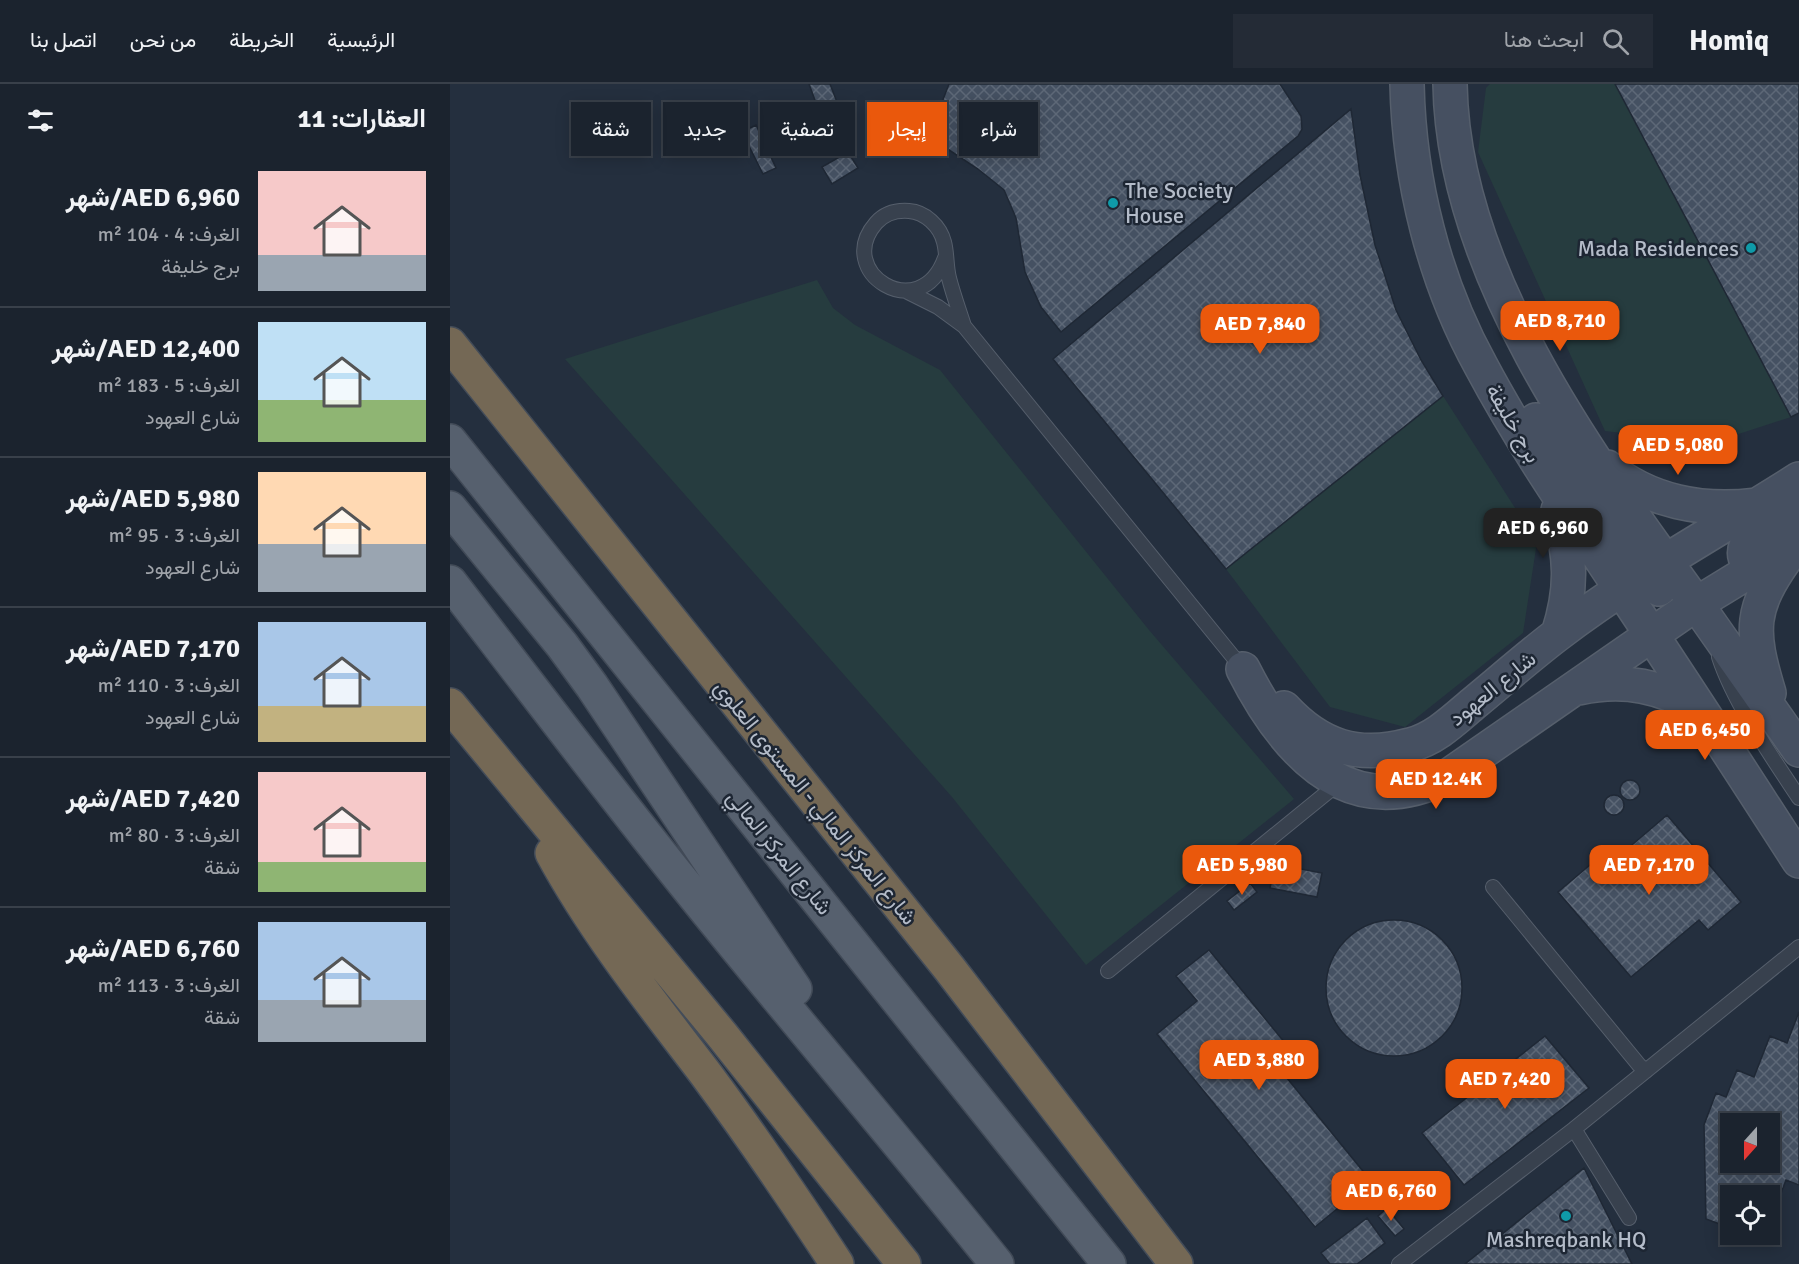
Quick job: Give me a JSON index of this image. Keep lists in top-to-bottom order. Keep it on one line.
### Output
{"streets":{"highway":["شارع المركز المالي - المستوى العلوي"],"main road":["شارع المركز المالي"],"street":["برج خليفة","شارع العهود"]},"crossings":[["برج خليفة","شارع العهود"]],"places":["The Society House","Mada Residences","Mashreqbank HQ"],"north":"bottom","page":{"header":"Homiq","search":"ابحث هنا","nav":["الرئيسية","الخريطة","من نحن","اتصل بنا"],"heading":"العقارات: 11","chip":["شراء","إيجار","تصفية","جديد","شقة"],"list":[{"name":"AED 6,960/شهر","note":"الغرف: 4 · 104 m² · برج خليفة"},{"name":"AED 12,400/شهر","note":"الغرف: 5 · 183 m² · شارع العهود"},{"name":"AED 5,980/شهر","note":"الغرف: 3 · 95 m² · شارع العهود"},{"name":"AED 7,170/شهر","note":"الغرف: 3 · 110 m² · شارع العهود"},{"name":"AED 7,420/شهر","note":"الغرف: 3 · 80 m² · شقة"},{"name":"AED 6,760/شهر","note":"الغرف: 3 · 113 m² · شقة"}],"price":["AED 8,710","AED 7,840","AED 5,080","AED 6,960","AED 6,450","AED 12.4K","AED 5,980","AED 7,170","AED 3,880","AED 7,420","AED 6,760"]}}
